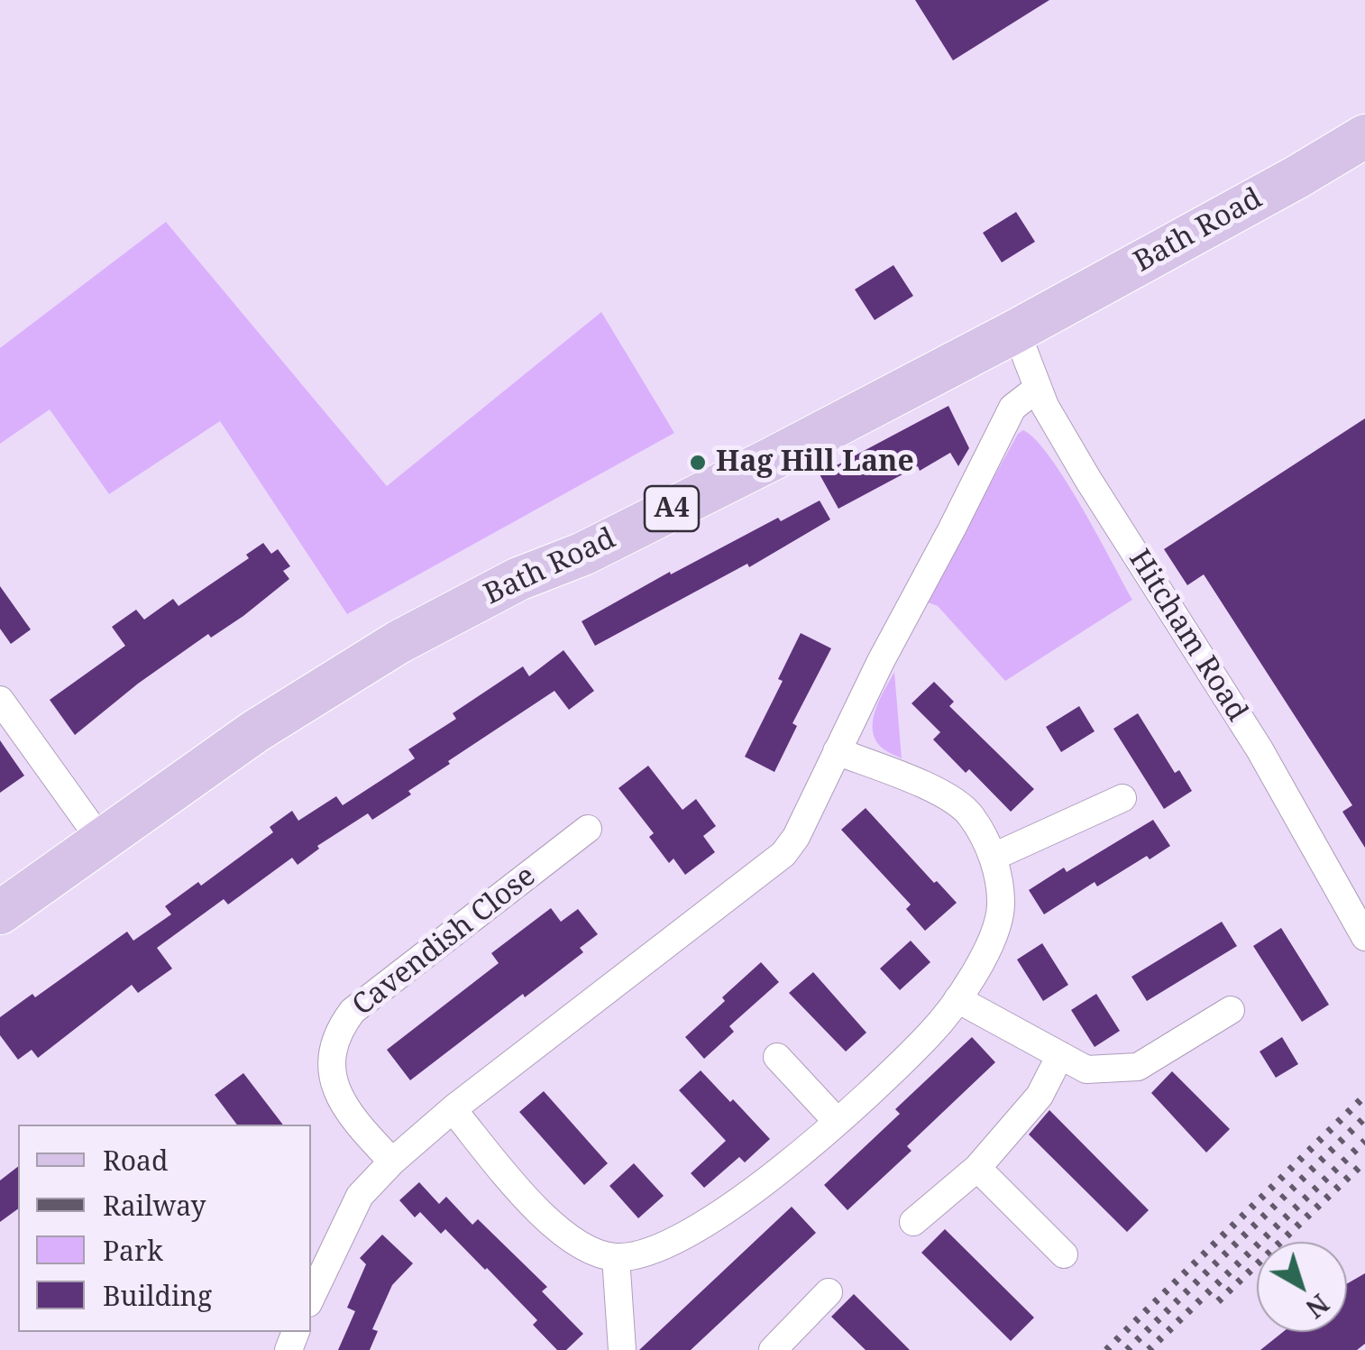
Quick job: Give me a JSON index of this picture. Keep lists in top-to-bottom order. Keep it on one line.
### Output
{"streets":{"main road":["Bath Road","A4"],"street":["Hitcham Road","Cavendish Close"]},"crossings":[["Bath Road","Hitcham Road"]],"places":["Hag Hill Lane"],"legend":["Road","Railway","Park","Building"],"north":"bottom right"}
